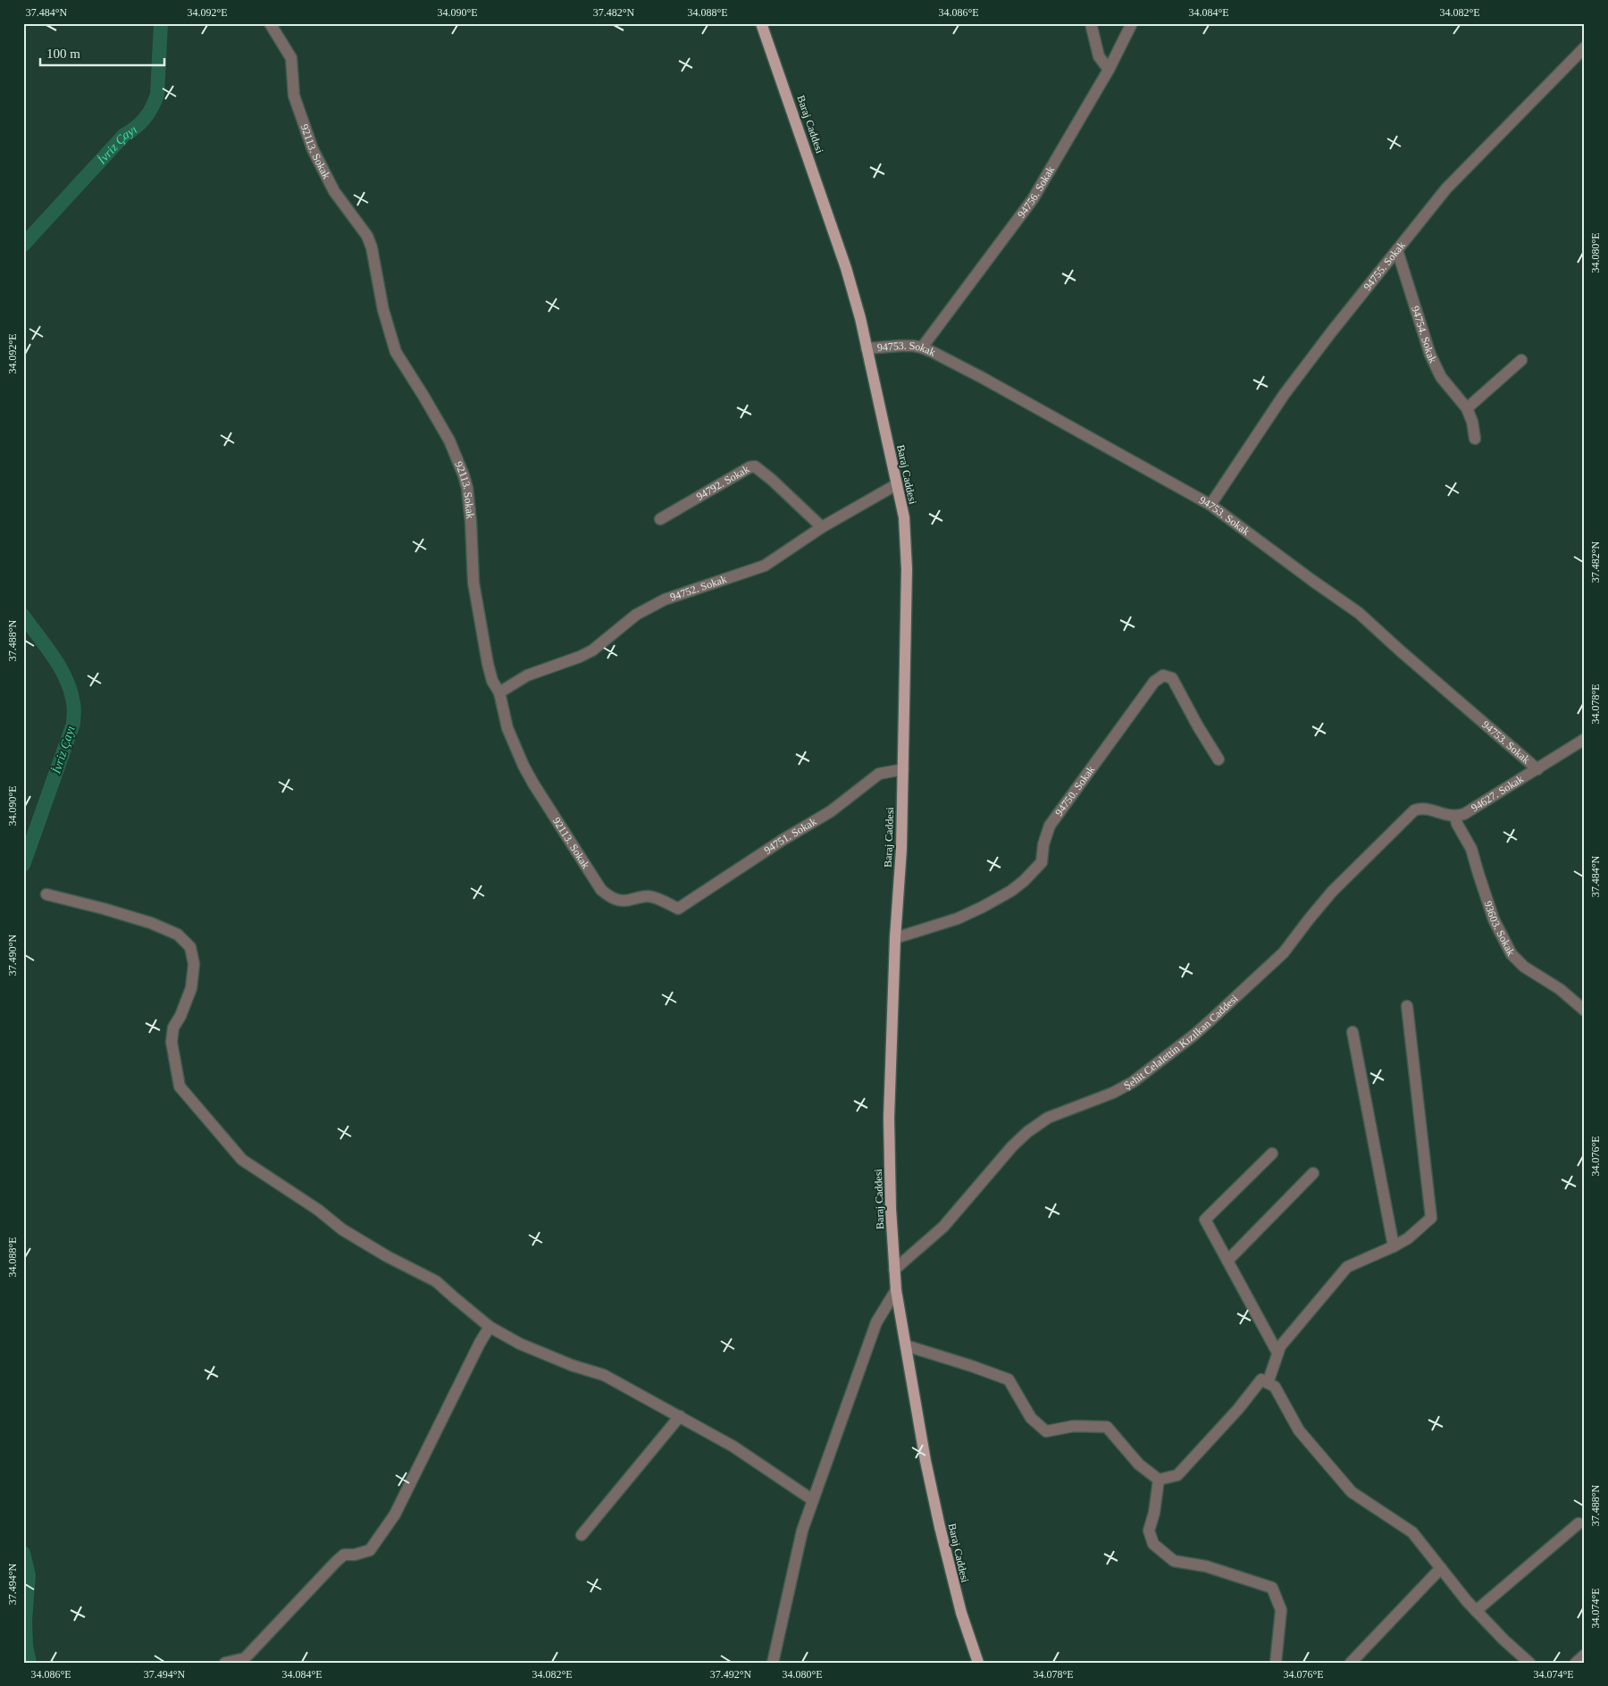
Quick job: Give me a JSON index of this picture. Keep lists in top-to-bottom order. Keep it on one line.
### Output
{"streets":{"main road":["Baraj Caddesi"],"street":["92113. Sokak","94756. Sokak","94755. Sokak","94754. Sokak","94753. Sokak","94792. Sokak","94752. Sokak","94750. Sokak","94627. Sokak","94751. Sokak","93603. Sokak","Şehit Celalettin Kızılkan Caddesi"]},"crossings":[["Baraj Caddesi","94753. Sokak"],["Baraj Caddesi","94752. Sokak"],["Baraj Caddesi","94750. Sokak"],["Baraj Caddesi","94751. Sokak"],["Baraj Caddesi","Şehit Celalettin Kızılkan Caddesi"],["92113. Sokak","94752. Sokak"],["92113. Sokak","94751. Sokak"],["94756. Sokak","94753. Sokak"],["94755. Sokak","94754. Sokak"],["94755. Sokak","94753. Sokak"],["94753. Sokak","94627. Sokak"],["94792. Sokak","94752. Sokak"],["94627. Sokak","93603. Sokak"],["94627. Sokak","Şehit Celalettin Kızılkan Caddesi"],["93603. Sokak","Şehit Celalettin Kızılkan Caddesi"]],"water":["İvriz Çayı"],"scale_bar":"100 m","coordinates":["37.484°N","34.092°E","34.090°E","37.482°N","34.088°E","34.086°E","34.084°E","34.082°E","34.080°E","37.488°N","34.078°E","37.490°N","34.076°E","37.494°N","34.074°E","37.492°N"]}
